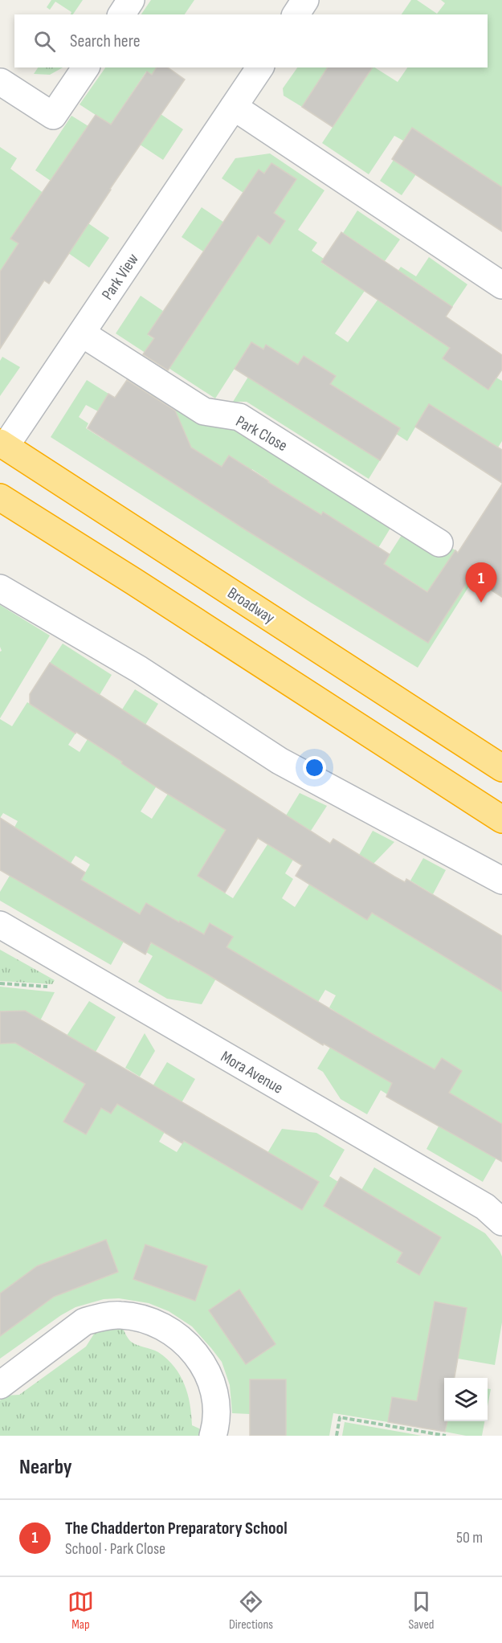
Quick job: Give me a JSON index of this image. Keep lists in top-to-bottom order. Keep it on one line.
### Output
{"streets":{"highway":["Broadway"],"street":["Park View","Park Close","Mora Avenue"]},"crossings":[["Park View","Park Close"],["Park View","Broadway"]],"page":{"search":"Search here","pins":"1","heading":"Nearby","list":[{"mark":"1","name":"The Chadderton Preparatory School","note":"School · Park Close","value":"50 m"}],"nav":["Map","Directions","Saved"]}}
